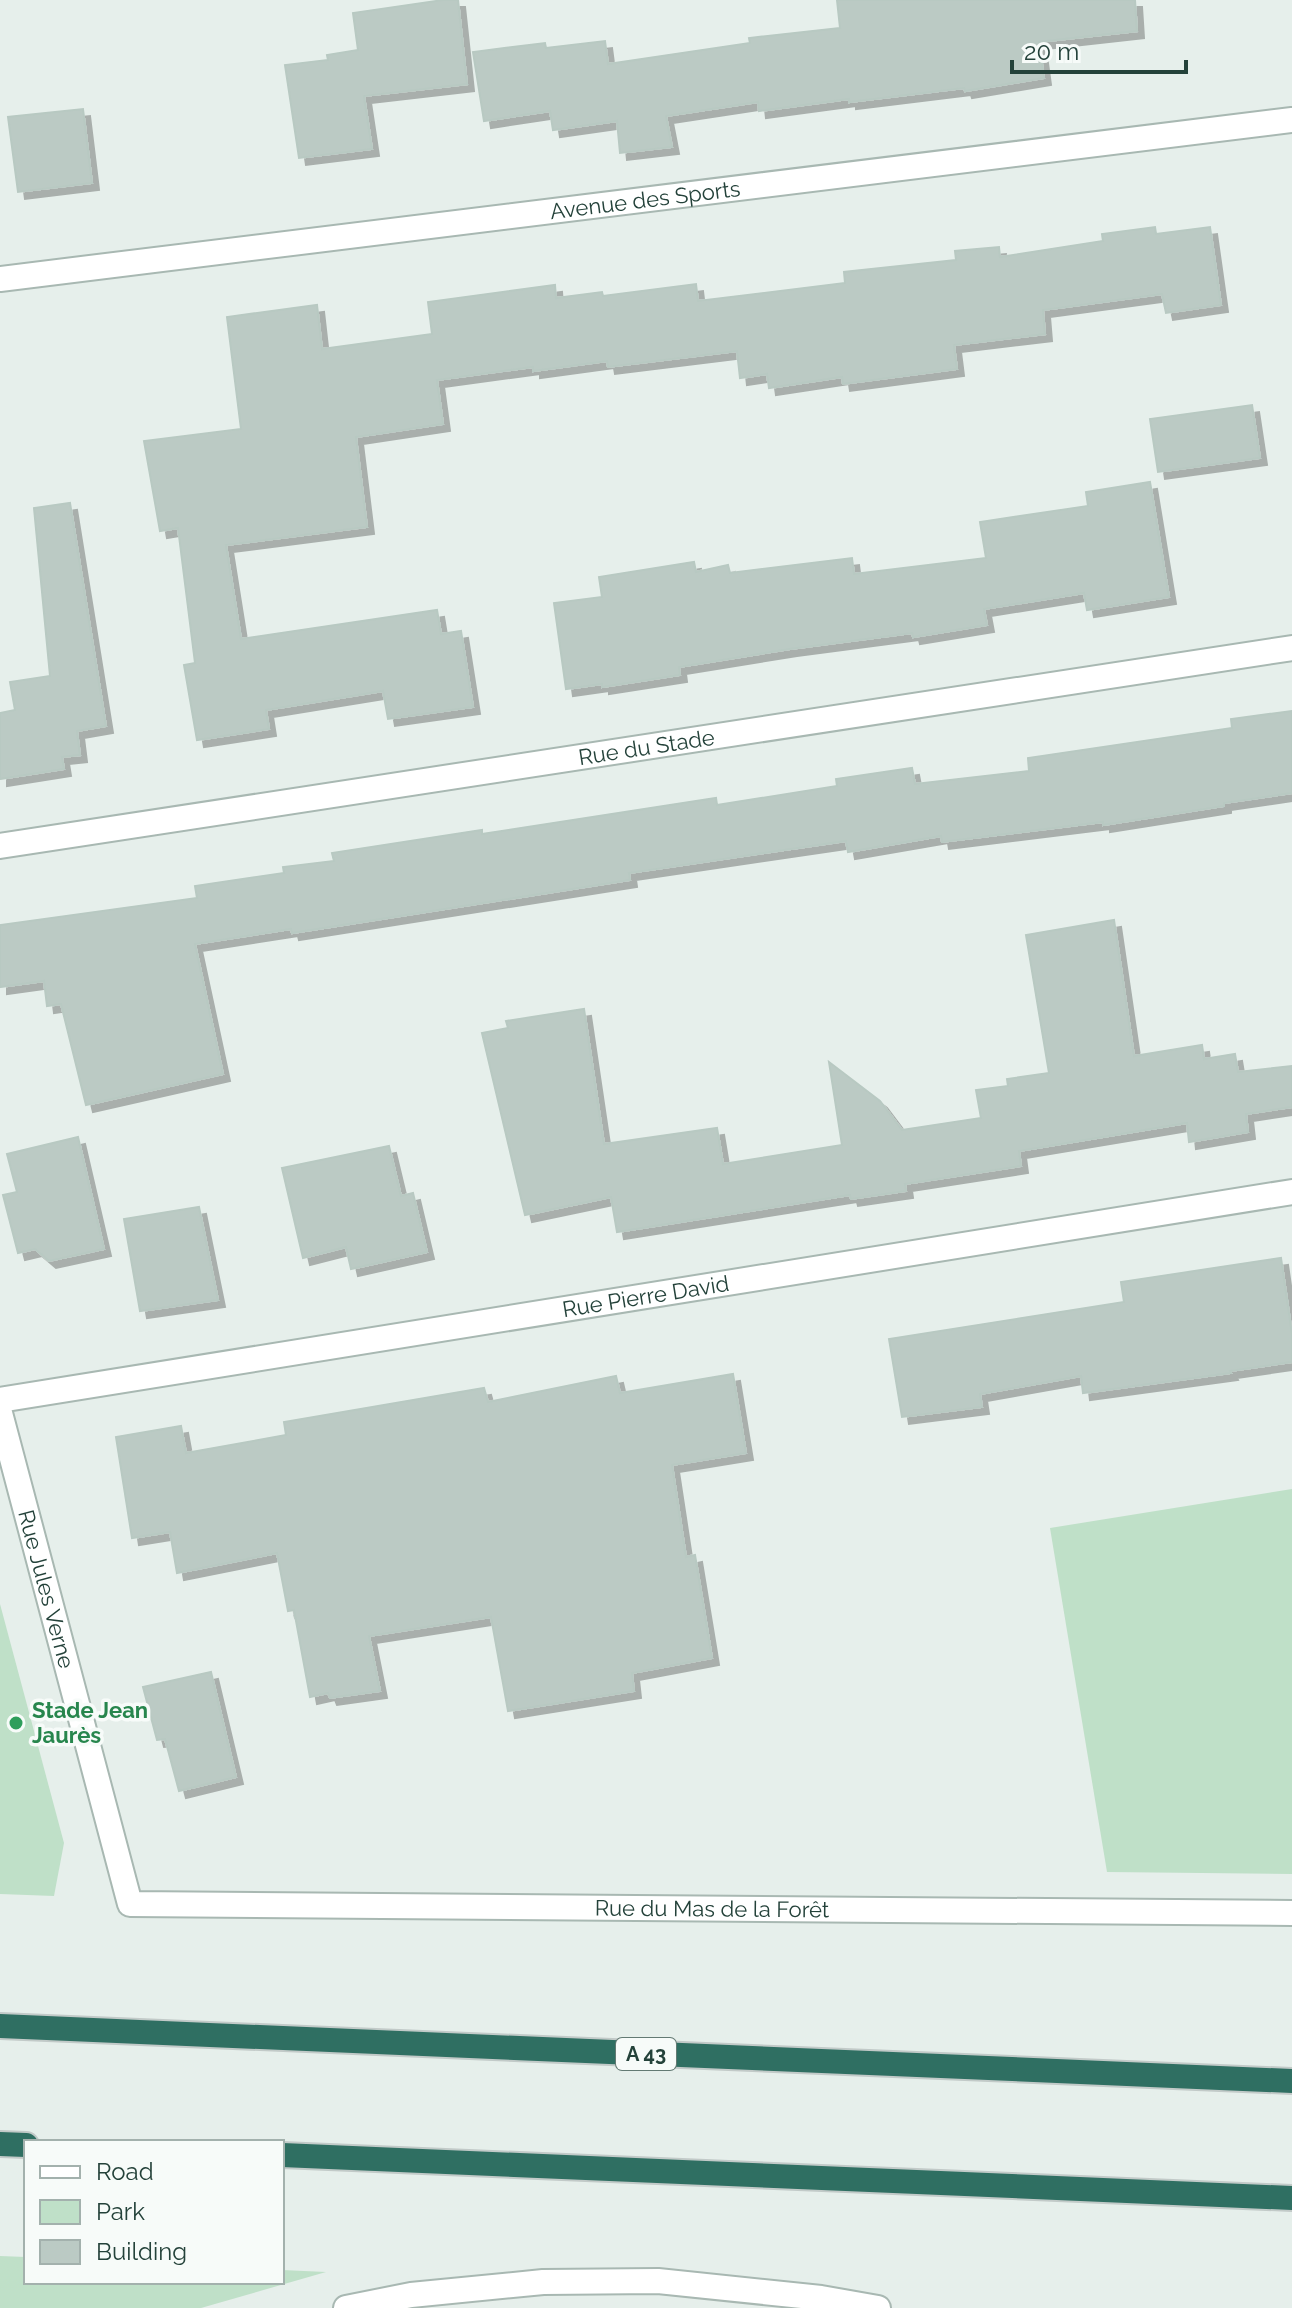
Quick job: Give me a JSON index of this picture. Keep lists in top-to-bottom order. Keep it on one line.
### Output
{"streets":{"highway":["A 43"],"street":["Avenue des Sports","Rue du Stade","Rue Pierre David","Rue Jules Verne","Rue du Mas de la Forêt"]},"crossings":[["Rue Jules Verne","Rue du Mas de la Forêt"]],"places":["Stade Jean Jaurès"],"legend":["Road","Park","Building"],"scale_bar":"20 m"}
